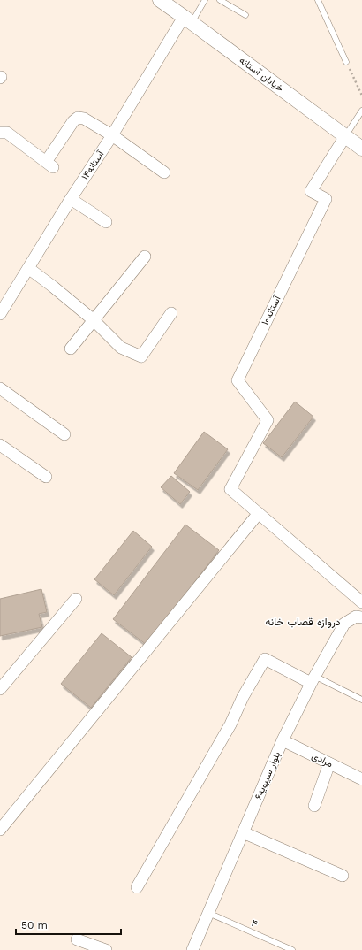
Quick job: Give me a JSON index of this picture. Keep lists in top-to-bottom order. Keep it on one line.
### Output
{"streets":{"street":["خیابان آستانه","آستانه۱۴","آستانه۱۰","مرادی","۶بلوار سیبویه"],"lane":["۴"]},"crossings":[["خیابان آستانه","آستانه۱۴"],["خیابان آستانه","آستانه۱۰"],["مرادی","۶بلوار سیبویه"],["۶بلوار سیبویه","۴"]],"districts":["دروازه قصاب خانه"],"scale_bar":"50 m"}
